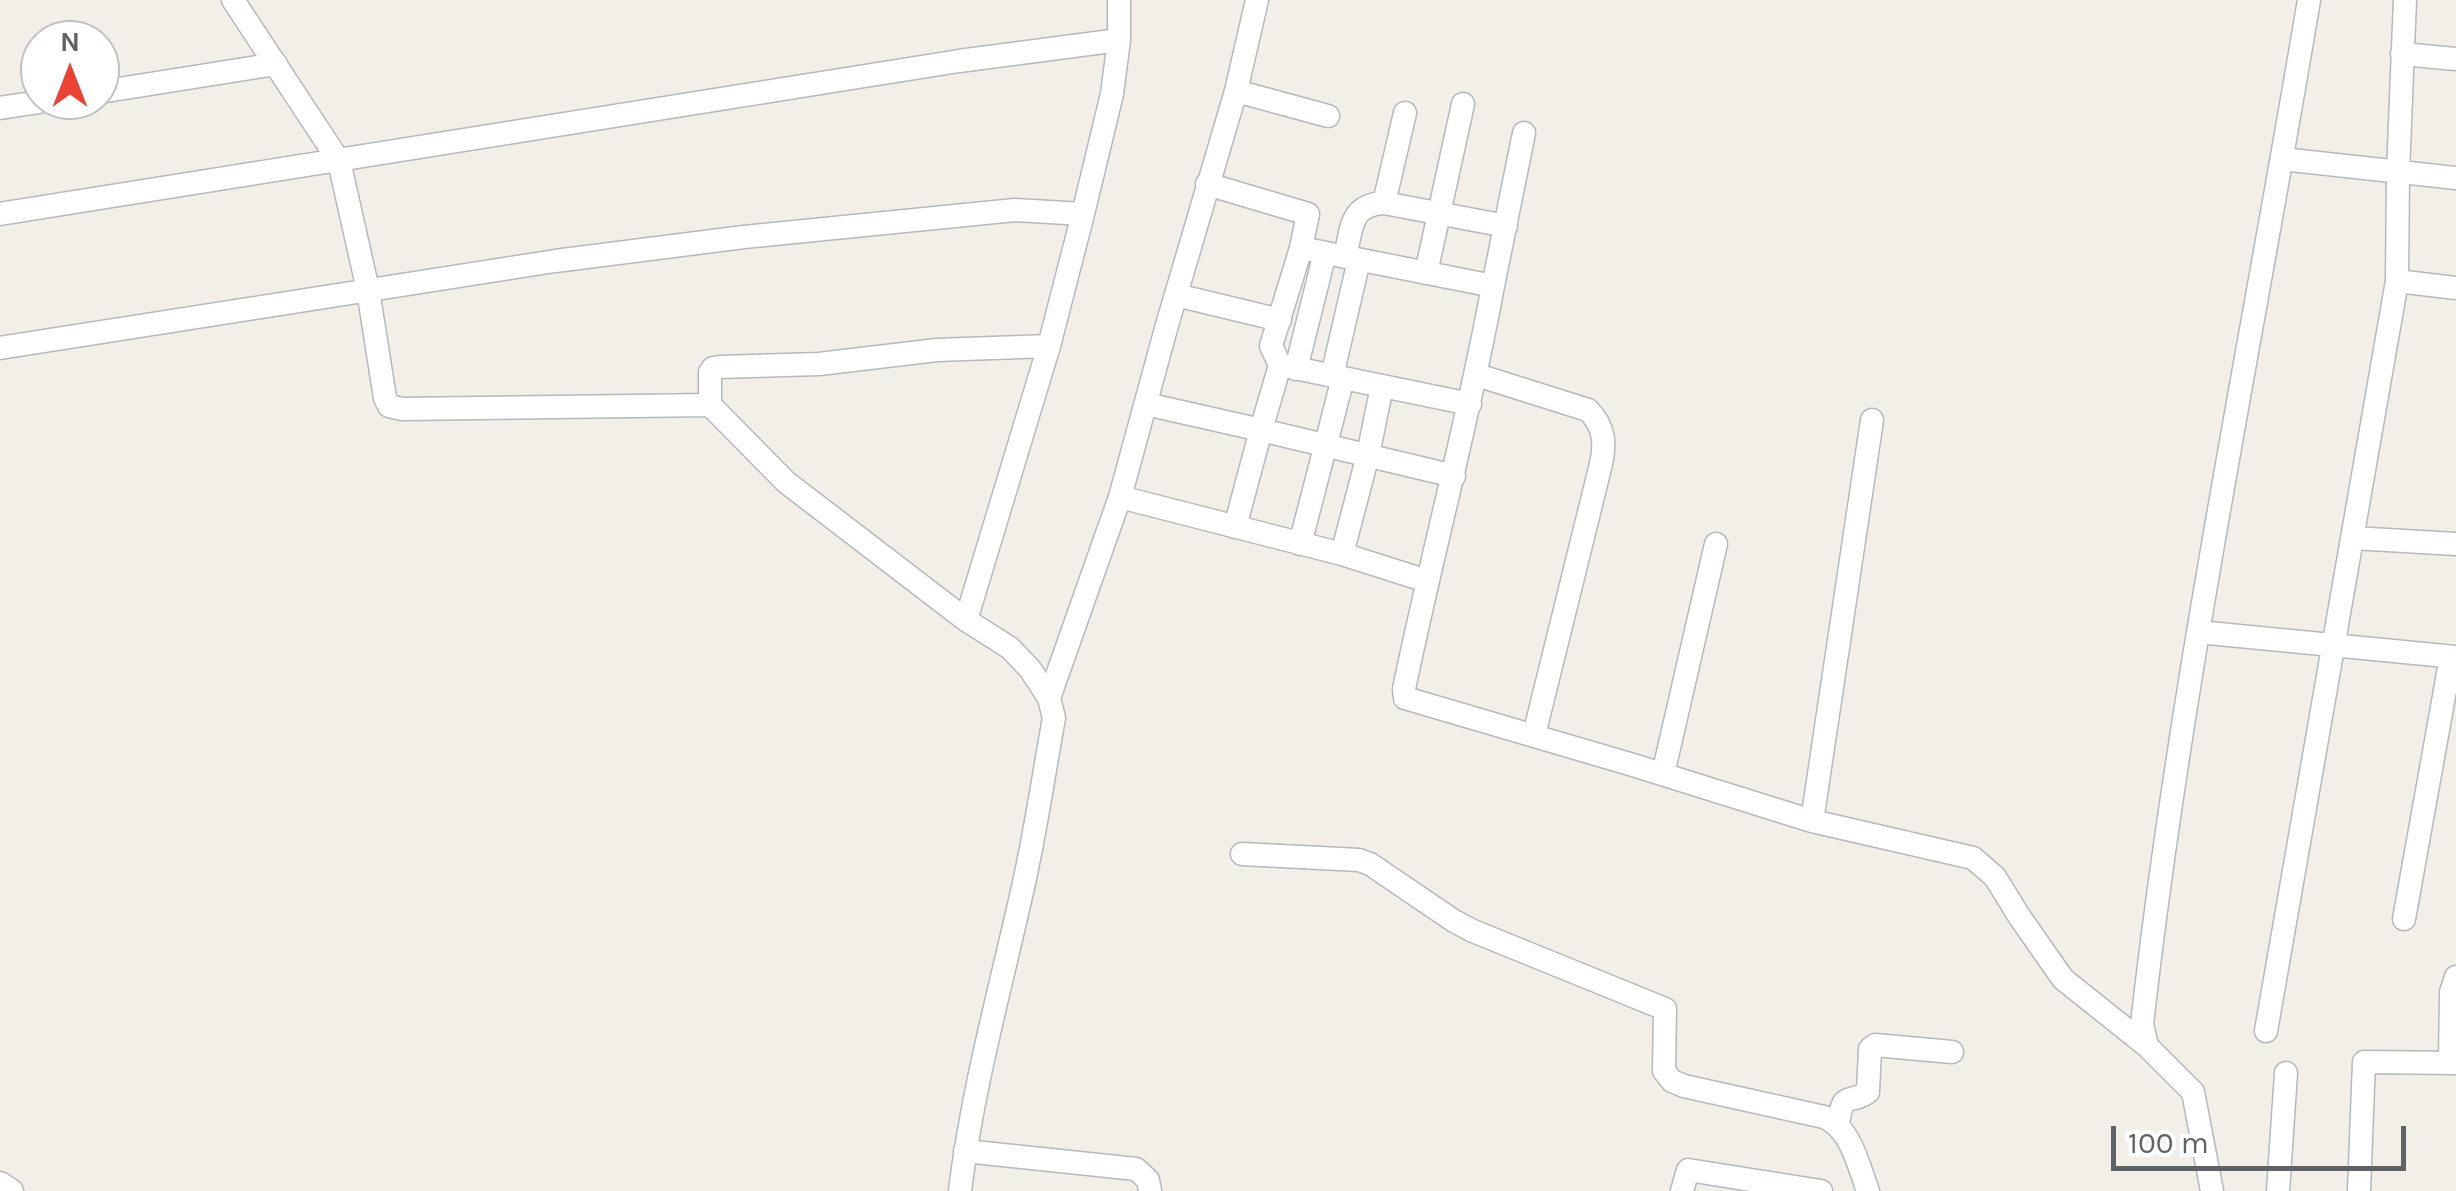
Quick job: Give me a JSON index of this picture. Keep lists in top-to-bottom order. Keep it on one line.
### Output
{"scale_bar":"100 m","north":"top"}
